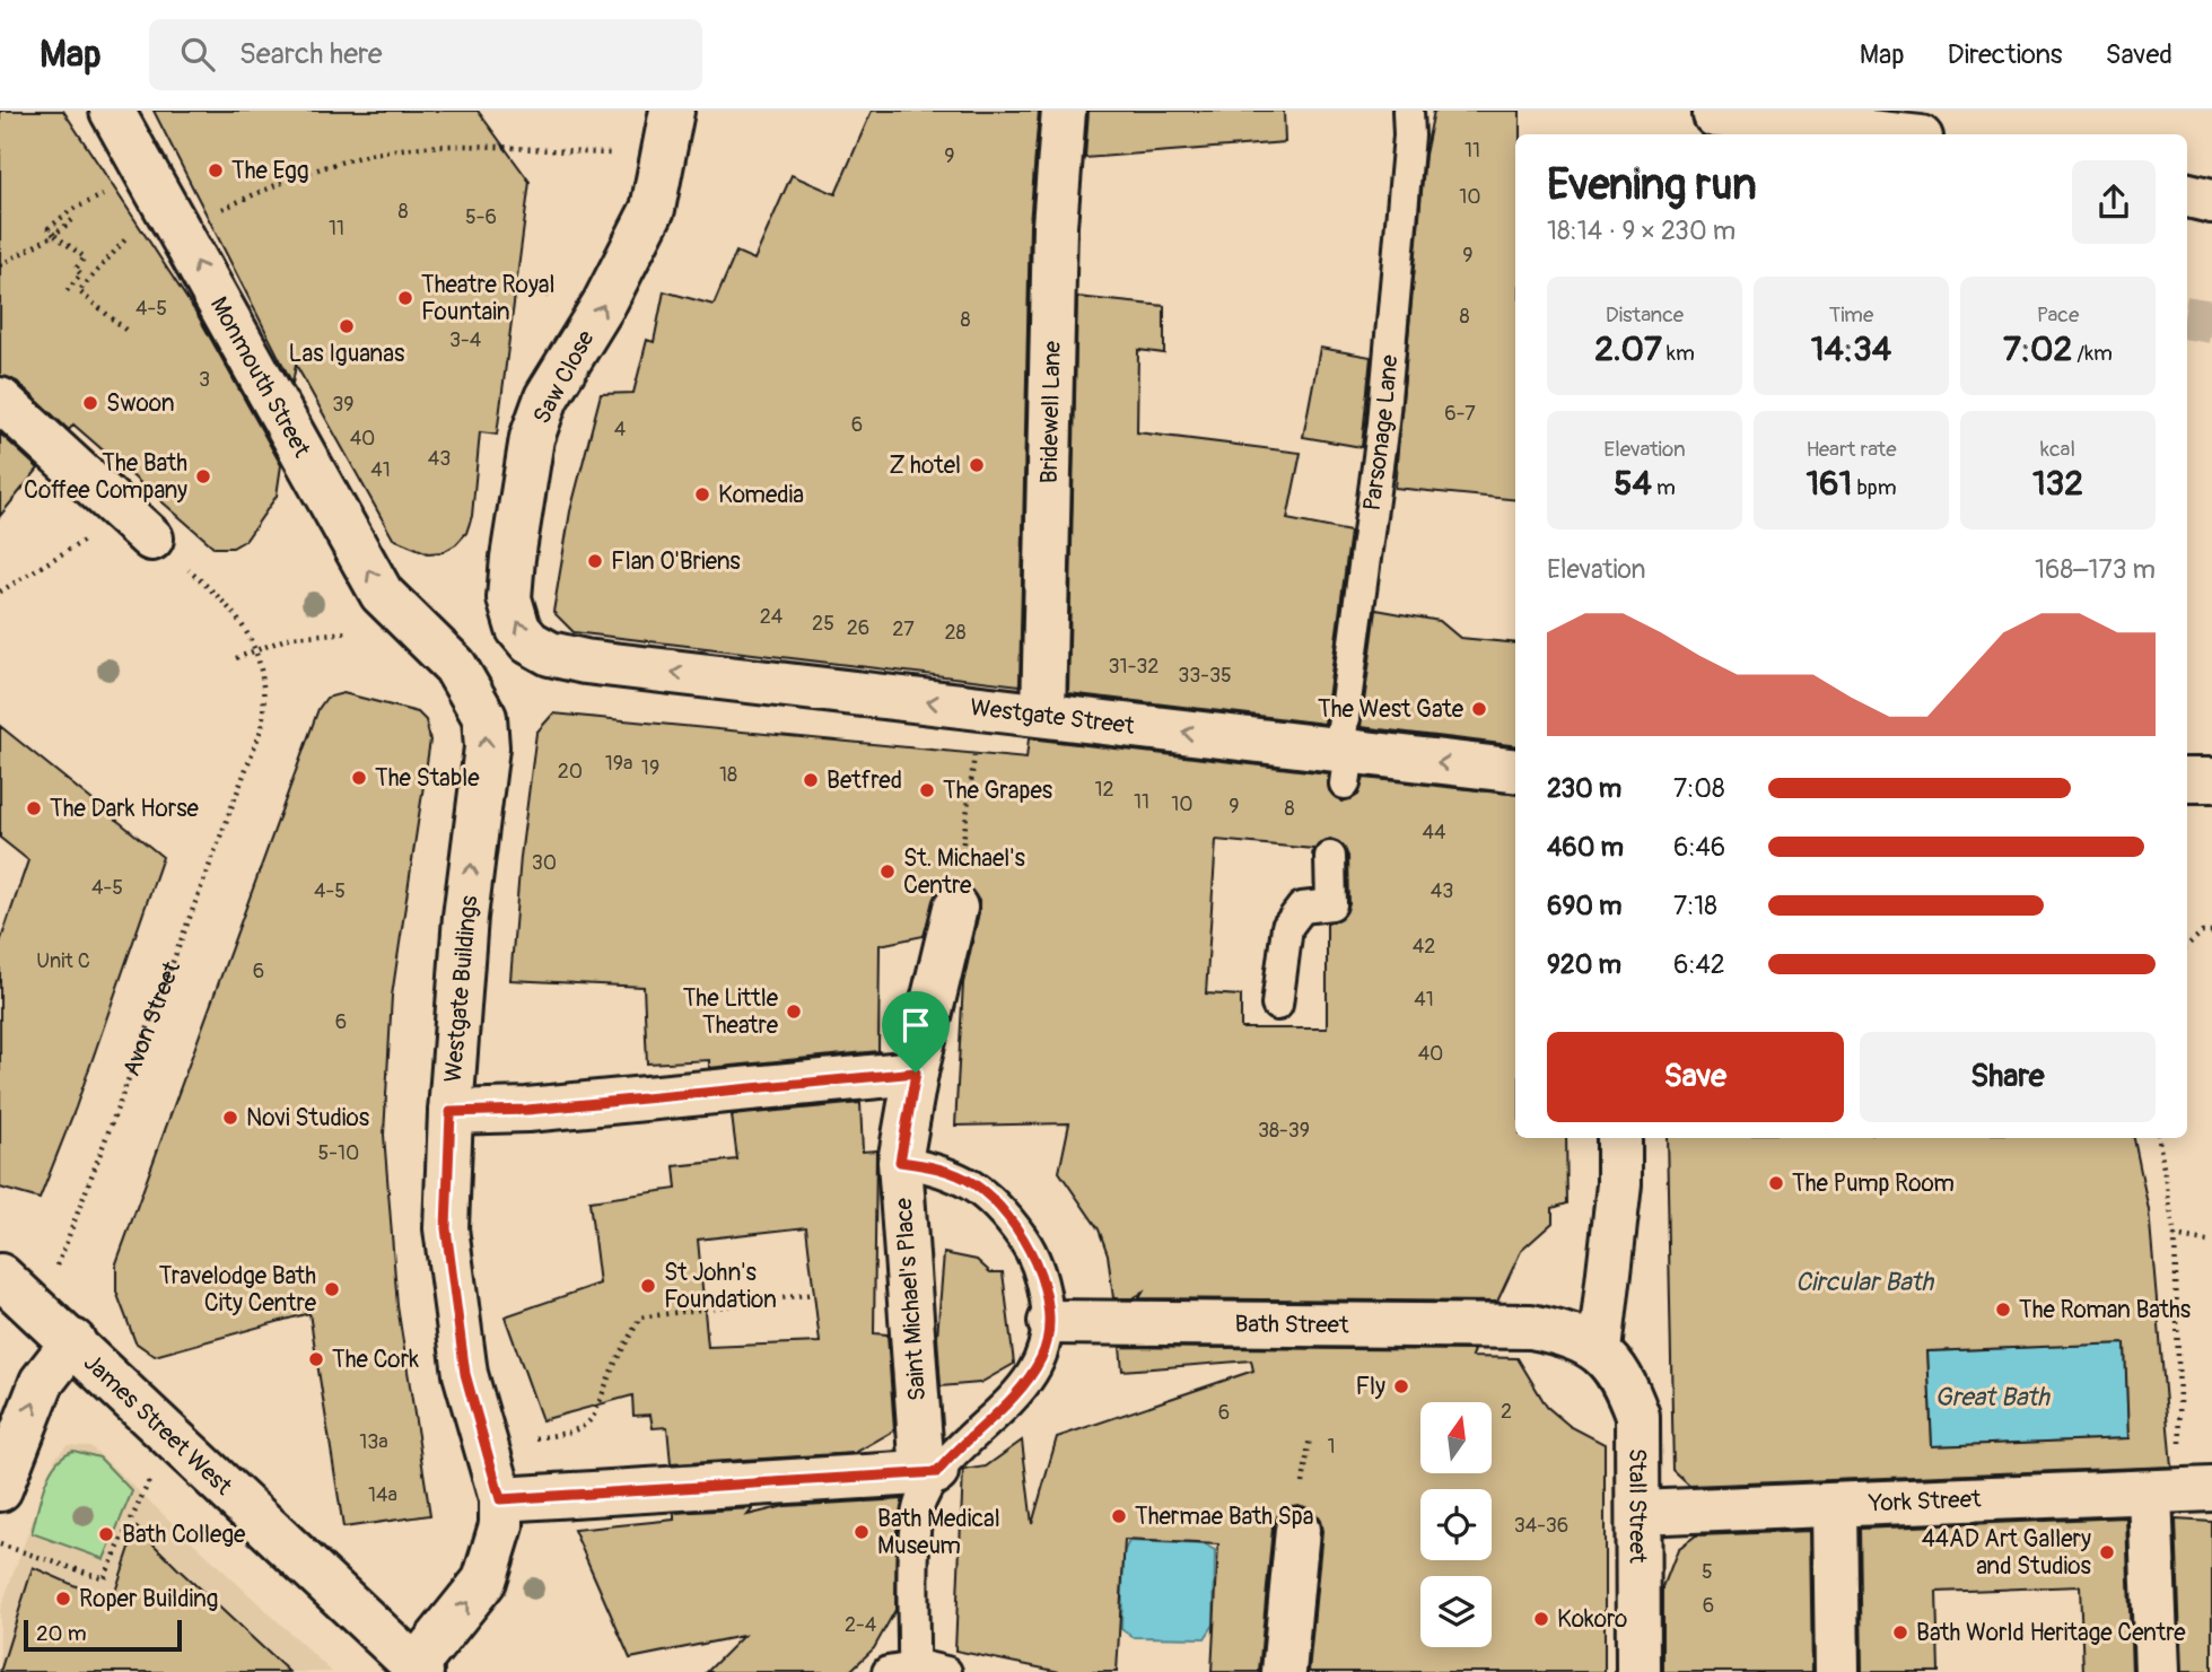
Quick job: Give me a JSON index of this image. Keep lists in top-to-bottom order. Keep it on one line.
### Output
{"streets":{"street":["Monmouth Street","Saw Close","Bridewell Lane","Westgate Street","Westgate Buildings","Saint Michael's Place","Bath Street","James Street West","York Street","Stall Street"],"lane":["Parsonage Lane"],"path":["Avon Street"]},"crossings":[["Monmouth Street","Westgate Buildings"],["Saw Close","Westgate Street"],["Bridewell Lane","Westgate Street"],["Parsonage Lane","Westgate Street"],["Westgate Buildings","James Street West"],["Avon Street","James Street West"],["Bath Street","Stall Street"],["York Street","Stall Street"]],"one_way":["Saw Close","Westgate Street","Westgate Buildings"],"water":["Circular Bath","Great Bath"],"places":["The Egg","Theatre Royal Fountain","Las Iguanas","Swoon","Z hotel","The Bath Coffee Company","Komedia","Flan O'Briens","The West Gate","The Stable","Betfred","The Grapes","The Dark Horse","St. Michael's Centre","The Little Theatre","Novi Studios","The Pump Room","St John's Foundation","Travelodge Bath City Centre","The Roman Baths","The Cork","Fly","Thermae Bath Spa","Bath Medical Museum","Bath College","44AD Art Gallery and Studios","Roper Building","Kokoro","Bath World Heritage Centre"],"house_numbers":["11","9","10","8","5-6","11","9","4-5","8","8","3-4","3","39","6-7","6","4","40","43","41","24","25","26","27","28","31-32","33-35","19a","19","20","18","12","11","10","9","8","44","30","4-5","4-5","43","42","Unit C","6","41","6","40","38-39","5-10","2","6","13a","1","14a","34-36","5","6","2-4"],"scale_bar":"20 m","north":"top","page":{"header":"Map","search":"Search here","nav":["Map","Directions","Saved"],"heading":["Evening run","18:14 · 9 × 230 m"],"stats":[["Distance","2.07 km"],["Time","14:34"],["Pace","7:02 /km"],["Elevation","54 m"],["Heart rate","161 bpm"],["kcal","132"]],"chart":["Elevation","168–173 m"],"list":[{"name":"230 m","note":"7:08"},{"name":"460 m","note":"6:46"},{"name":"690 m","note":"7:18"},{"name":"920 m","note":"6:42"}],"buttons":["Save","Share"],"scale":"20 m"}}
